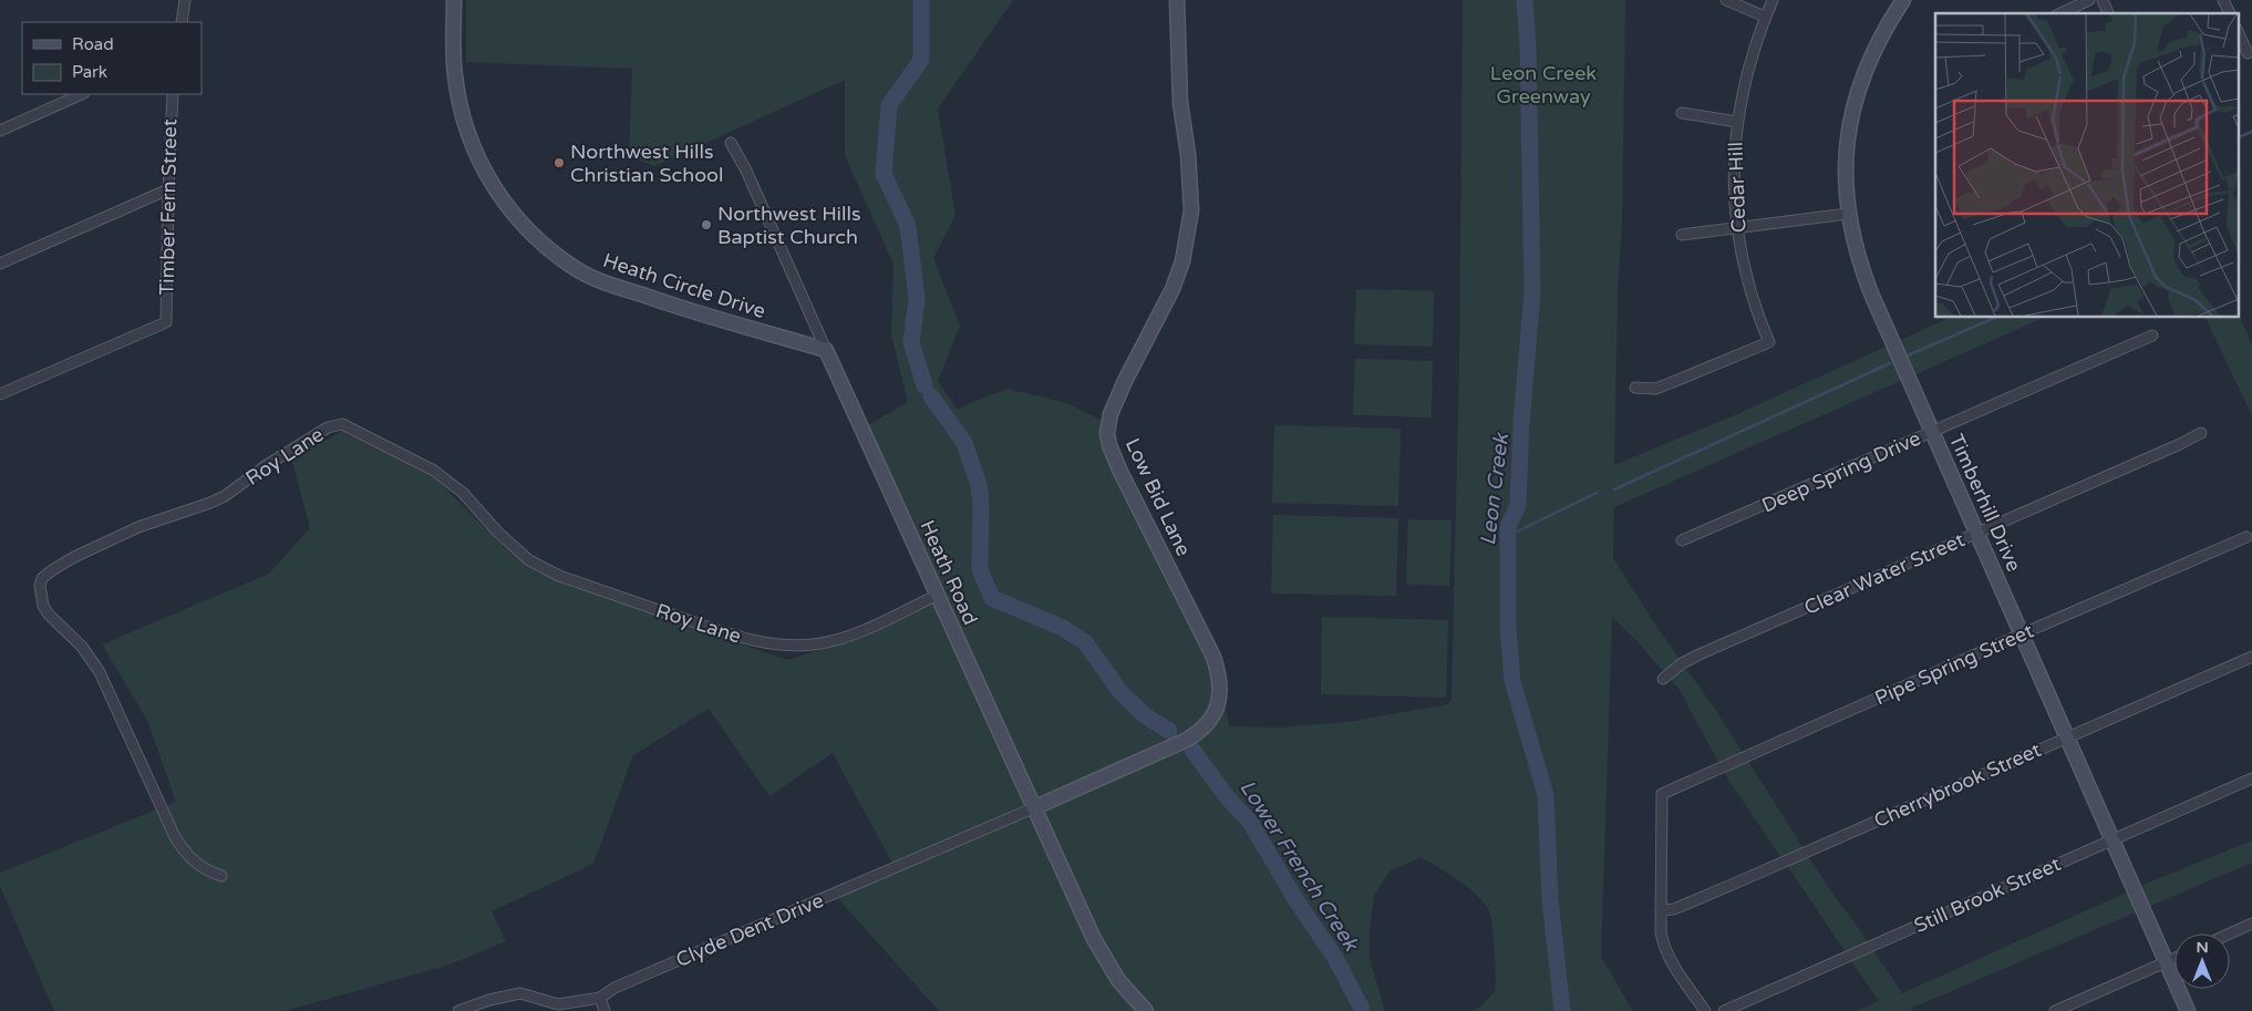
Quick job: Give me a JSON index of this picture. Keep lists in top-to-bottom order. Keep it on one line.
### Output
{"streets":{"street":["Cedar Hill","Timber Fern Street","Heath Circle Drive","Roy Lane","Deep Spring Drive","Low Bid Lane","Timberhill Drive","Heath Road","Clear Water Street","Pipe Spring Street","Cherrybrook Street","Still Brook Street","Clyde Dent Drive"]},"crossings":[["Heath Circle Drive","Heath Road"],["Roy Lane","Heath Road"],["Deep Spring Drive","Timberhill Drive"],["Low Bid Lane","Heath Road"],["Low Bid Lane","Clyde Dent Drive"],["Timberhill Drive","Clear Water Street"],["Timberhill Drive","Pipe Spring Street"],["Timberhill Drive","Cherrybrook Street"],["Timberhill Drive","Still Brook Street"],["Heath Road","Clyde Dent Drive"],["Pipe Spring Street","Cherrybrook Street"]],"water":["Leon Creek","Lower French Creek"],"parks":["Leon Creek Greenway"],"places":["Northwest Hills Christian School","Northwest Hills Baptist Church"],"legend":["Road","Park"],"north":"top"}
